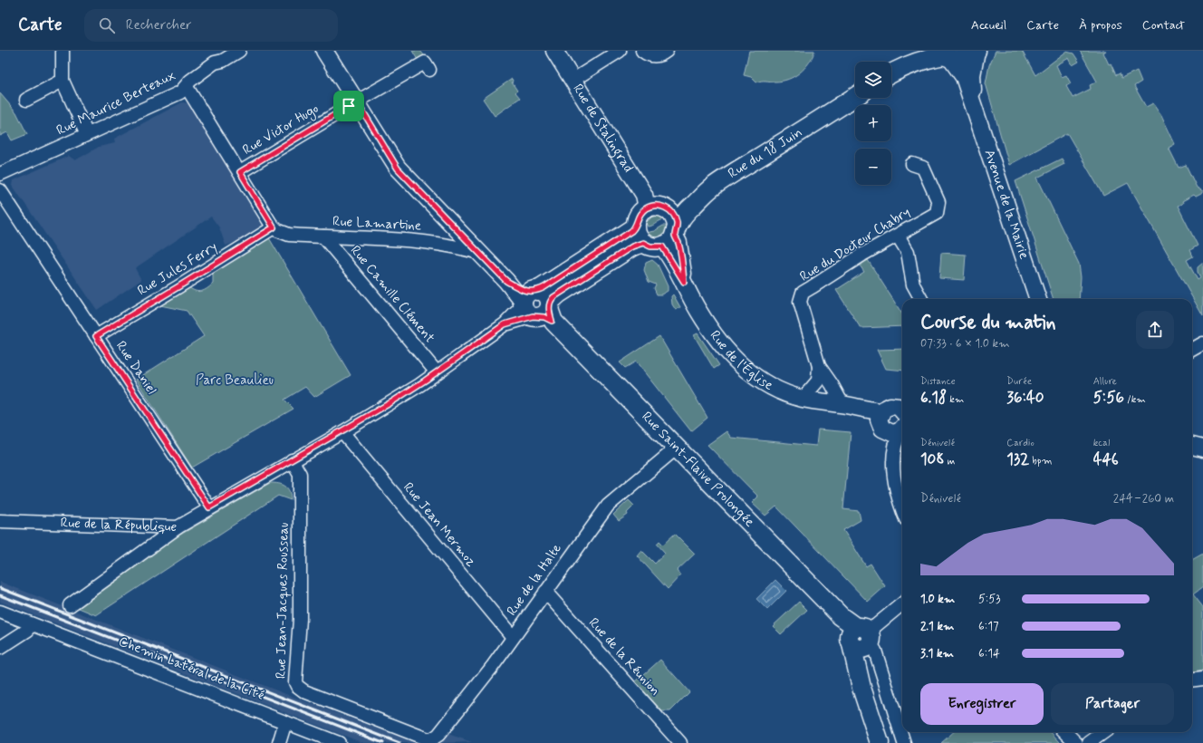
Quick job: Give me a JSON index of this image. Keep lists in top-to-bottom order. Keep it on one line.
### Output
{"streets":{"main road":["Rue du 18 Juin","Rue Saint-Flaive Prolongée","Rue de la République"],"street":["Rue Maurice Berteaux","Rue de Stalingrad","Rue Victor Hugo","Avenue de la Mairie","Rue Lamartine","Rue du Docteur Chabry","Rue Jules Ferry","Rue Camille Clément","Rue de l'Église","Rue Daniel","Rue Jean Mermoz","Rue de la Halte","Rue Jean-Jacques Rousseau","Rue de la Réunion","Chemin Latéral de la Cité"]},"crossings":[["Rue de Stalingrad","Rue du 18 Juin"],["Rue de Stalingrad","Rue de l'Église"],["Rue de Stalingrad","Rue de la République"],["Rue du 18 Juin","Rue de l'Église"],["Rue du 18 Juin","Rue de la République"],["Rue Lamartine","Rue Jules Ferry"],["Rue Lamartine","Rue Camille Clément"],["Rue du Docteur Chabry","Rue de l'Église"],["Rue Jules Ferry","Rue Daniel"],["Rue Camille Clément","Rue de la République"],["Rue de l'Église","Rue de la République"],["Rue Daniel","Rue de la République"],["Rue Saint-Flaive Prolongée","Rue de la République"],["Rue Saint-Flaive Prolongée","Rue de la Halte"],["Rue de la République","Rue Jean Mermoz"],["Rue de la République","Rue Jean-Jacques Rousseau"],["Rue Jean Mermoz","Rue de la Halte"],["Rue de la Halte","Rue Jean-Jacques Rousseau"],["Rue de la Halte","Rue de la Réunion"]],"parks":["Parc Beaulieu"],"page":{"header":"Carte","search":"Rechercher","nav":["Accueil","Carte","À propos","Contact"],"map_buttons":["+","−"],"heading":["Course du matin","07:33 · 6 × 1.0 km"],"stats":[["Distance","6.18 km"],["Durée","36:40"],["Allure","5:56 /km"],["Dénivelé","108 m"],["Cardio","132 bpm"],["kcal","446"]],"chart":["Dénivelé","244–260 m"],"list":[{"name":"1.0 km","note":"5:53"},{"name":"2.1 km","note":"6:17"},{"name":"3.1 km","note":"6:14"}],"buttons":["Enregistrer","Partager"]}}
